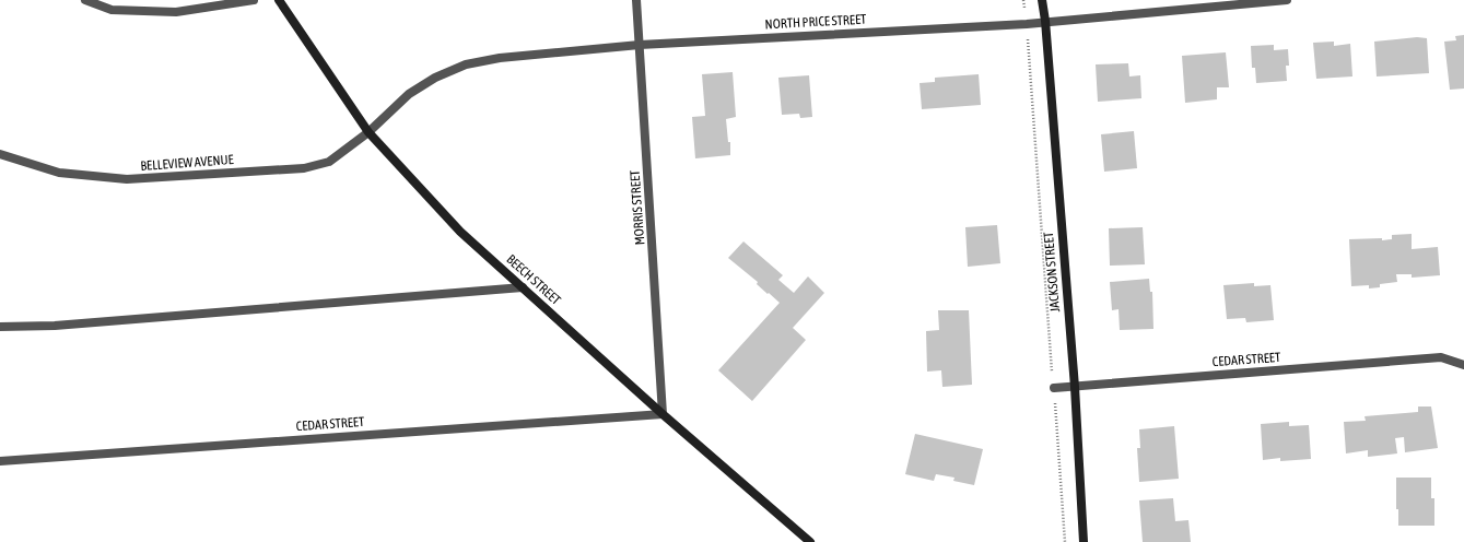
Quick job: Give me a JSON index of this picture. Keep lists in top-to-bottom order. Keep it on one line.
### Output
{"streets":{"street":["NORTH PRICE STREET","BELLEVIEW AVENUE","MORRIS STREET","JACKSON STREET","BEECH STREET","CEDAR STREET"]},"crossings":[["NORTH PRICE STREET","BELLEVIEW AVENUE"],["NORTH PRICE STREET","MORRIS STREET"],["NORTH PRICE STREET","JACKSON STREET"],["NORTH PRICE STREET","BEECH STREET"],["BELLEVIEW AVENUE","BEECH STREET"],["MORRIS STREET","BEECH STREET"],["MORRIS STREET","CEDAR STREET"],["JACKSON STREET","CEDAR STREET"],["BEECH STREET","CEDAR STREET"]]}
